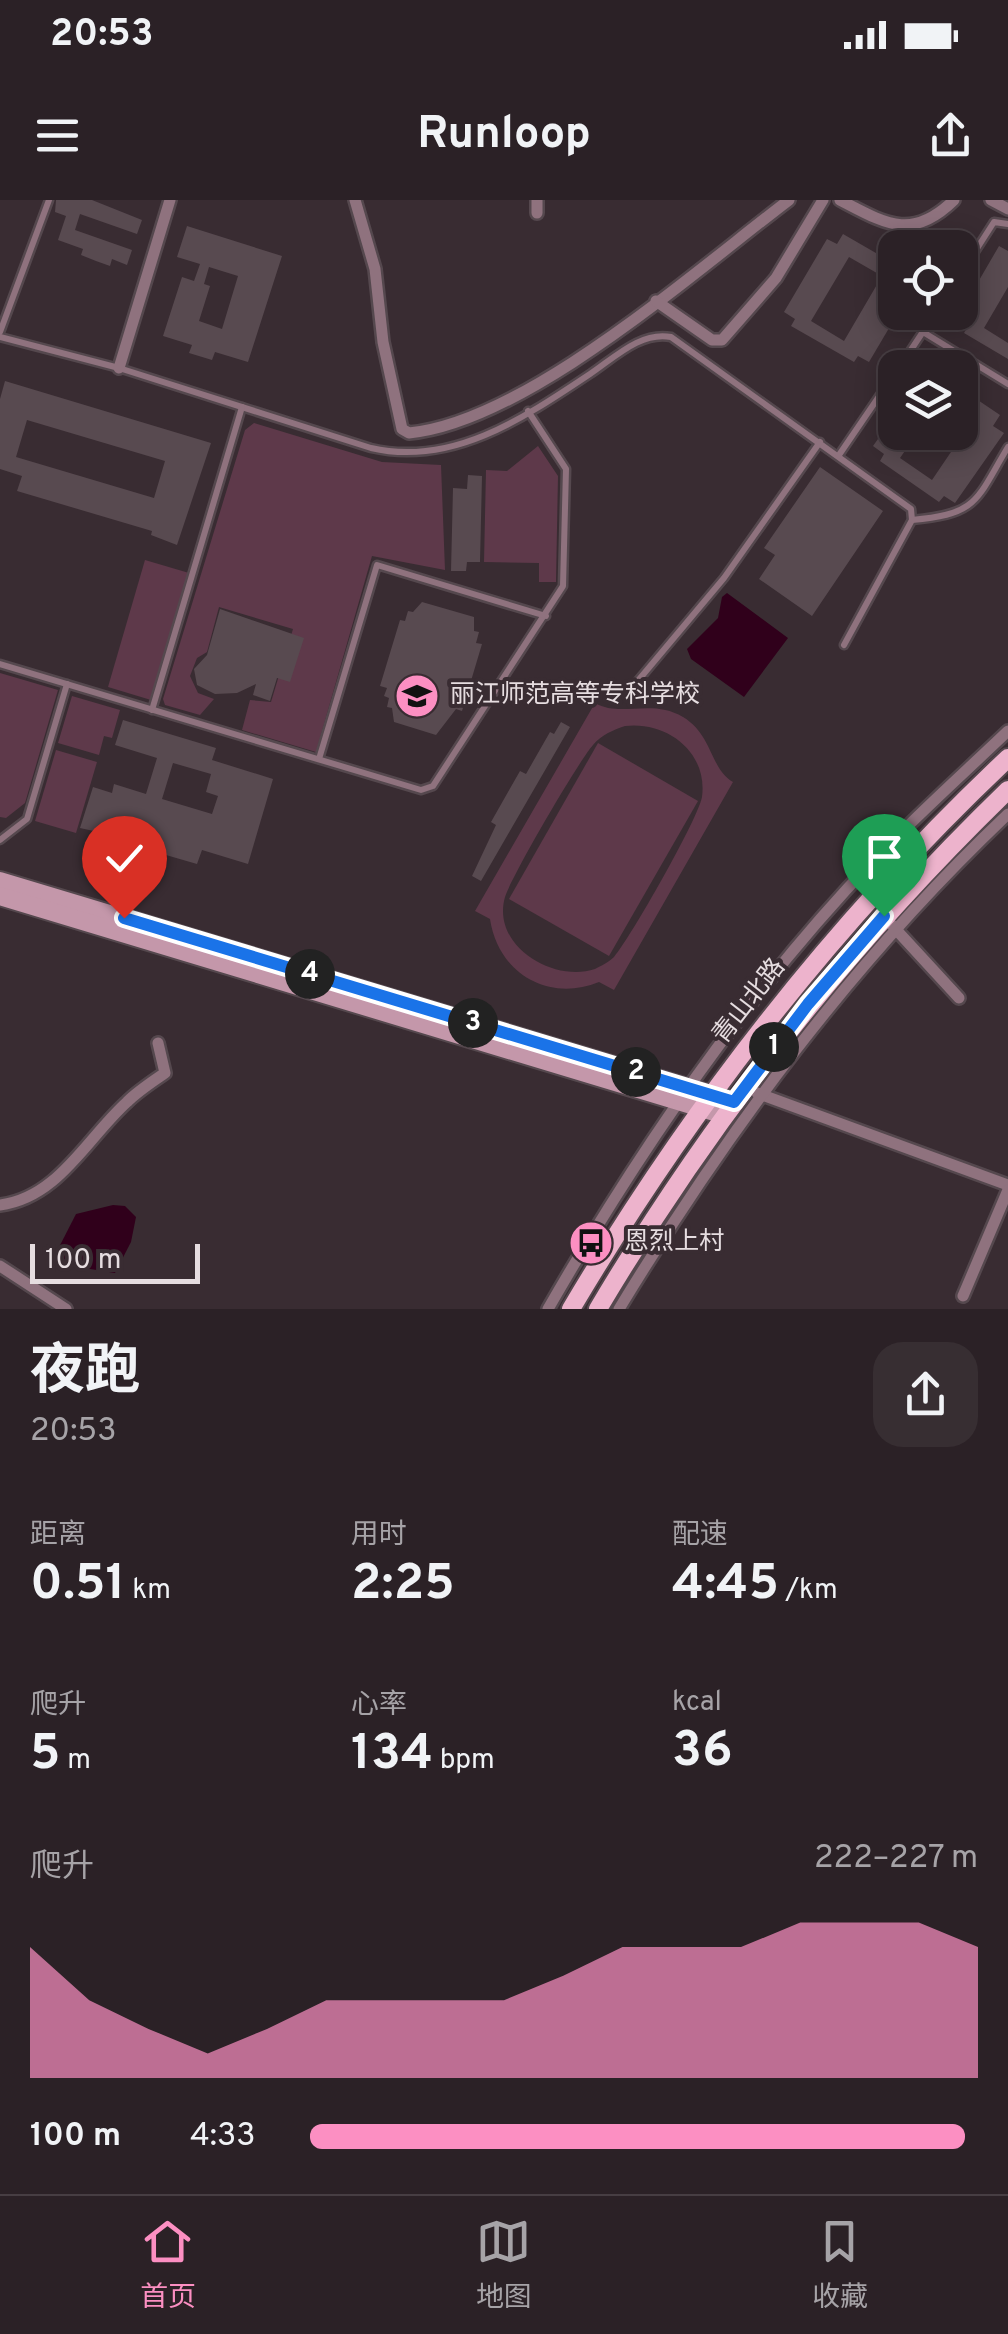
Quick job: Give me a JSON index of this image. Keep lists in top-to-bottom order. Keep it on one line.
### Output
{"streets":{"main road":["青山北路"]},"places":{"school or university":["丽江师范高等专科学校"],"bus stop":["恩烈上村"]},"scale_bar":"100 m","page":{"status":"20:53","header":"Runloop","pins":["4","3","1","2"],"scale":"100 m","heading":["夜跑","20:53"],"stats":[["距离","0.51 km"],["用时","2:25"],["配速","4:45 /km"],["爬升","5 m"],["心率","134 bpm"],["kcal","36"]],"chart":["爬升","222–227 m"],"list":[{"name":"100 m","note":"4:33"}],"tabs":["首页","地图","收藏"]}}
